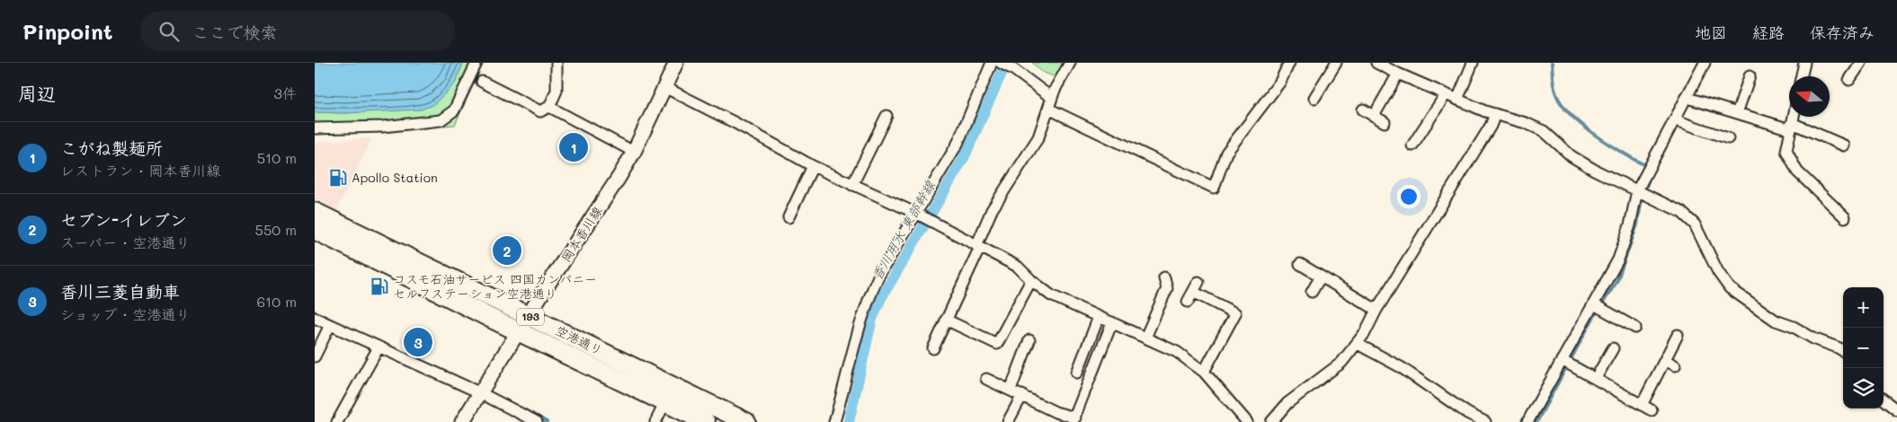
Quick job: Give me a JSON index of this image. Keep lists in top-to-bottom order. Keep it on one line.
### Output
{"streets":{"highway":["193","空港通り"],"main road":["岡本香川線"]},"crossings":[["岡本香川線","空港通り"]],"water":["香川用水 東部幹線"],"places":{"fuel station":["Apollo Station","コスモ石油サービス 四国カンパニー セルフステーション空港通り"]},"north":"left","page":{"header":"Pinpoint","search":"ここで検索","nav":["地図","経路","保存済み"],"heading":["周辺","3件"],"list":[{"mark":"1","name":"こがね製麺所","note":"レストラン · 岡本香川線","value":"510 m"},{"mark":"2","name":"セブン-イレブン","note":"スーパー · 空港通り","value":"550 m"},{"mark":"3","name":"香川三菱自動車","note":"ショップ · 空港通り","value":"610 m"}],"pins":["1","2","3"],"map_buttons":["+","−"]}}
